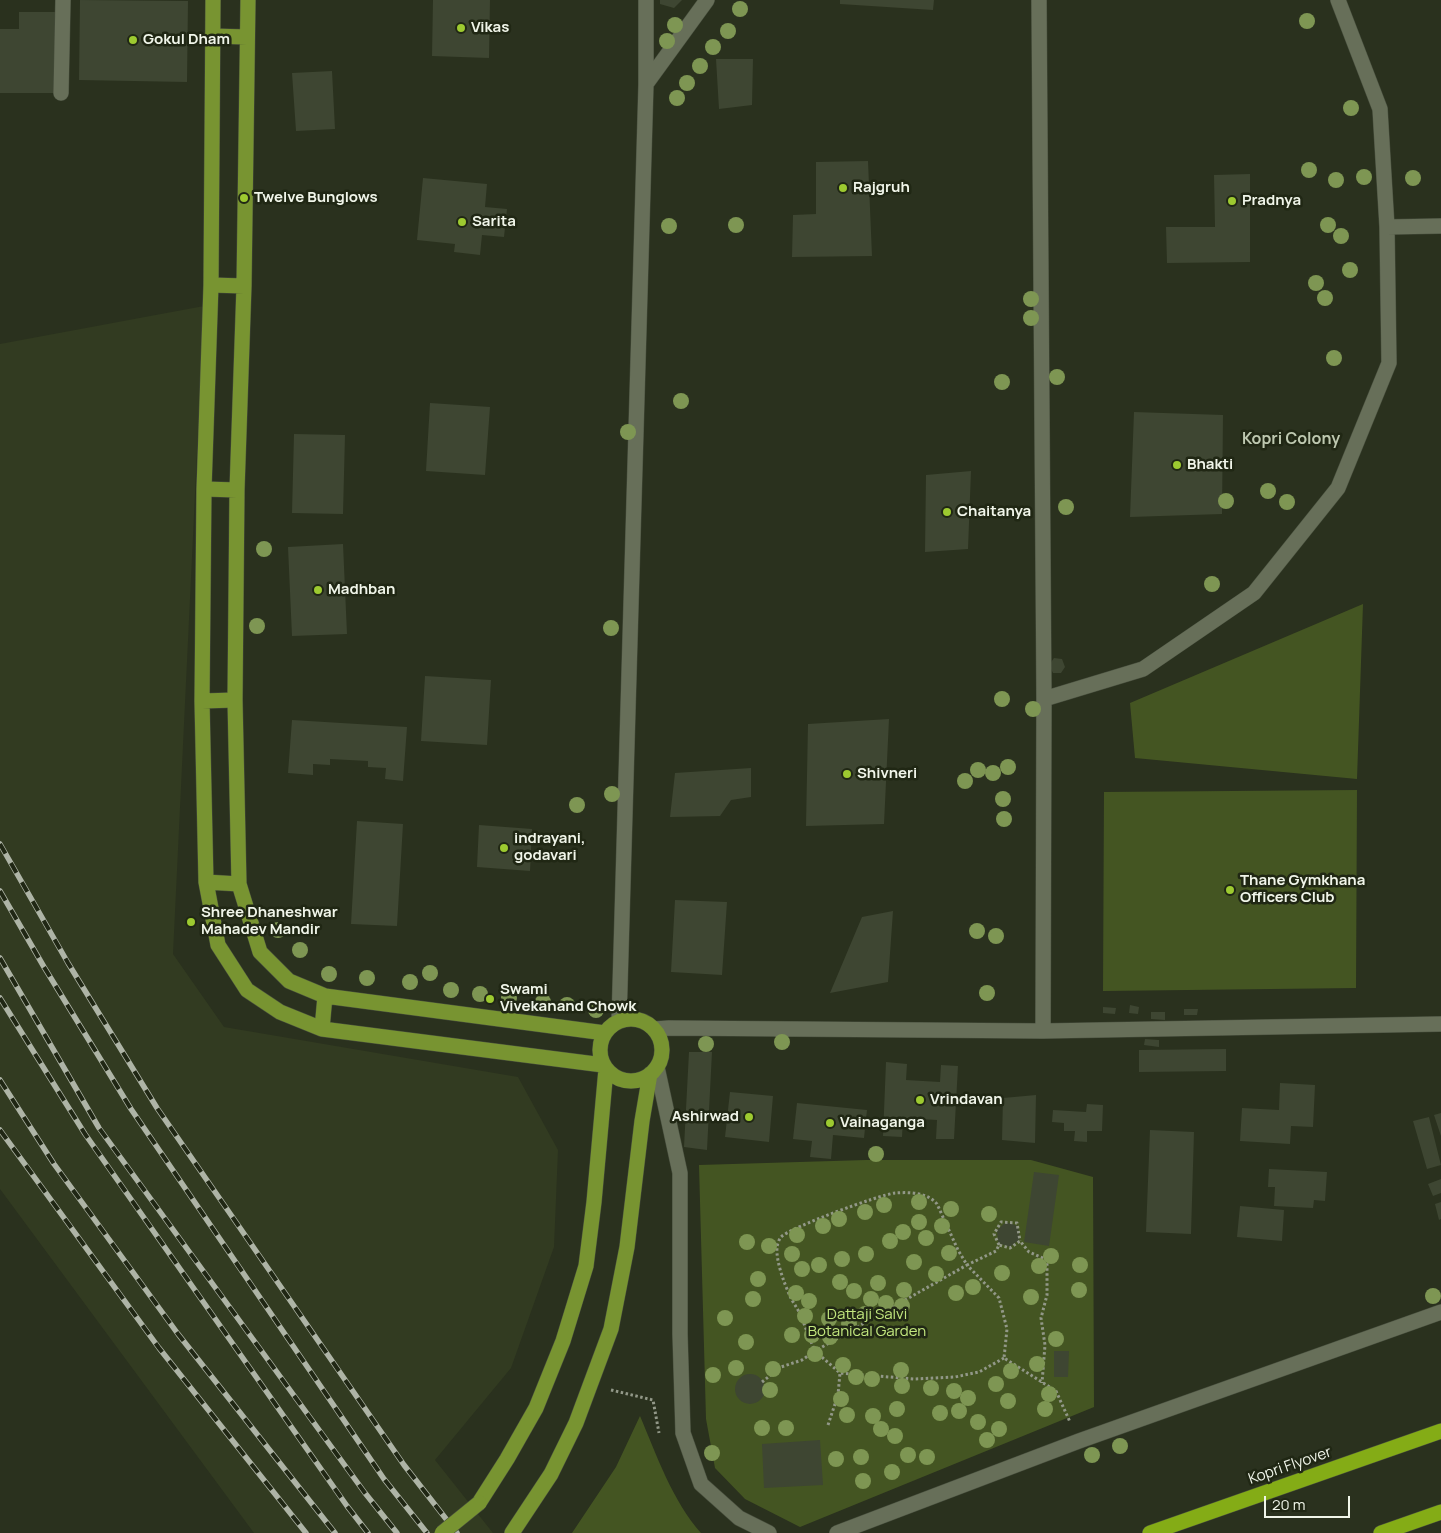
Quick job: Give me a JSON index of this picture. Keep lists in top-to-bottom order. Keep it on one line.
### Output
{"streets":{"highway":["Kopri Flyover"]},"districts":["Kopri Colony"],"parks":["Dattaji Salvi Botanical Garden"],"places":["Vikas","Gokul Dham","Rajgruh","Twelve Bunglows","Pradnya","Sarita","Bhakti","Chaitanya","Madhban","Shivneri","indrayani, godavari","Thane Gymkhana Officers Club","Shree Dhaneshwar Mahadev Mandir","Swami Vivekanand Chowk","Vrindavan","Ashirwad","Vainaganga"],"scale_bar":"20 m"}
